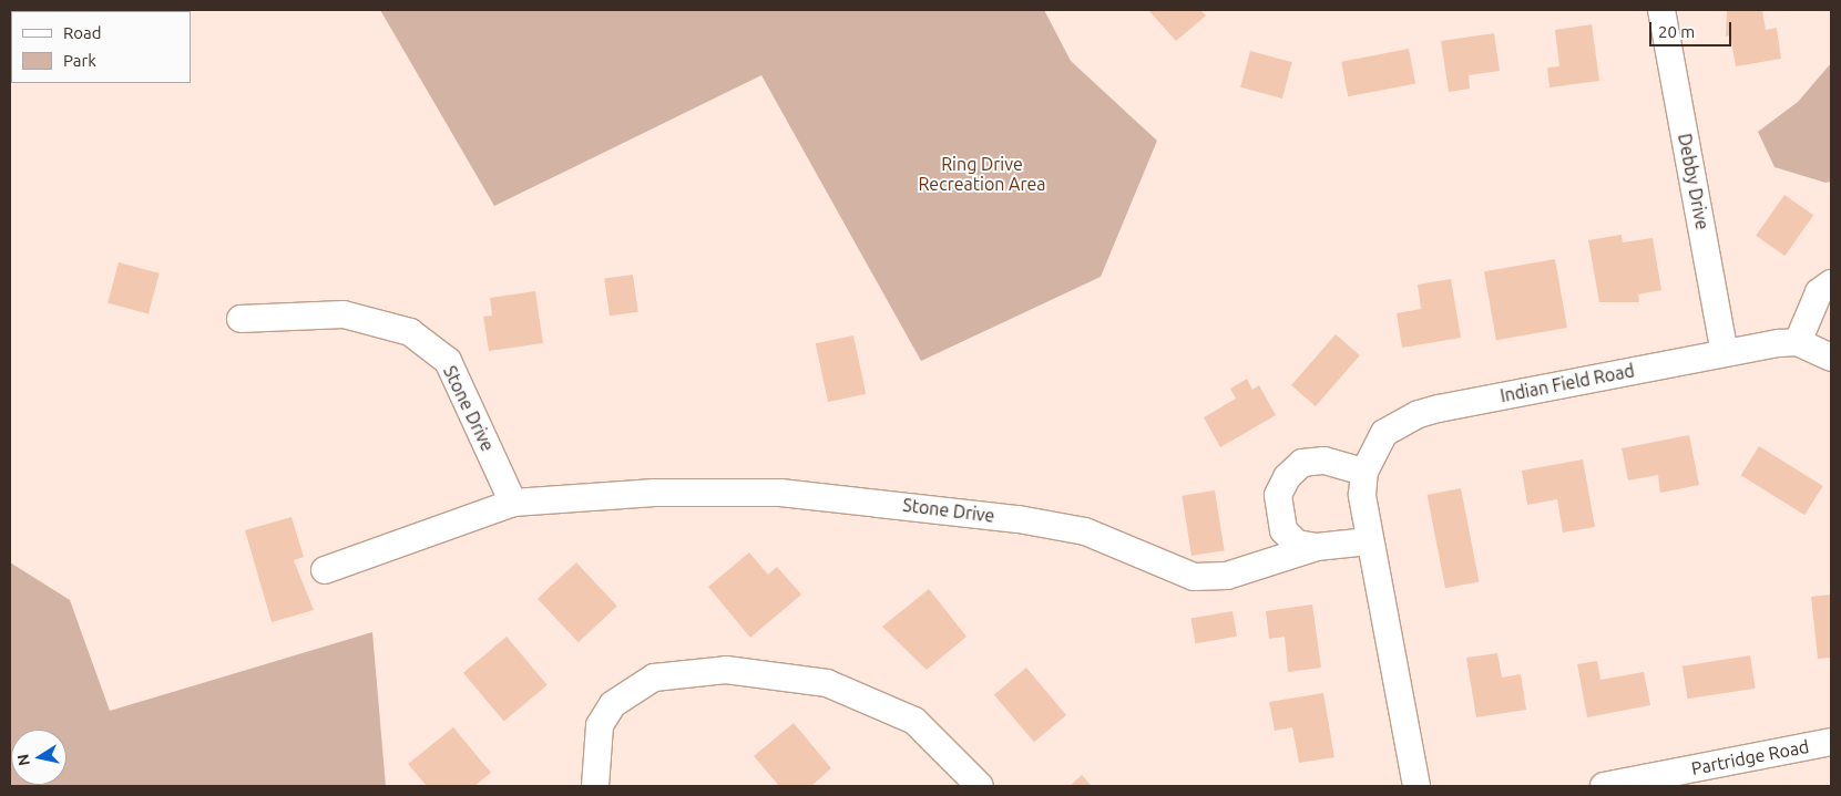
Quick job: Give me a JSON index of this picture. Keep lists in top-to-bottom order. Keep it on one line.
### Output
{"streets":{"street":["Debby Drive","Indian Field Road","Stone Drive","Partridge Road"]},"crossings":[["Debby Drive","Indian Field Road"],["Indian Field Road","Stone Drive"]],"parks":["Ring Drive Recreation Area"],"legend":["Road","Park"],"scale_bar":"20 m","north":"left"}
